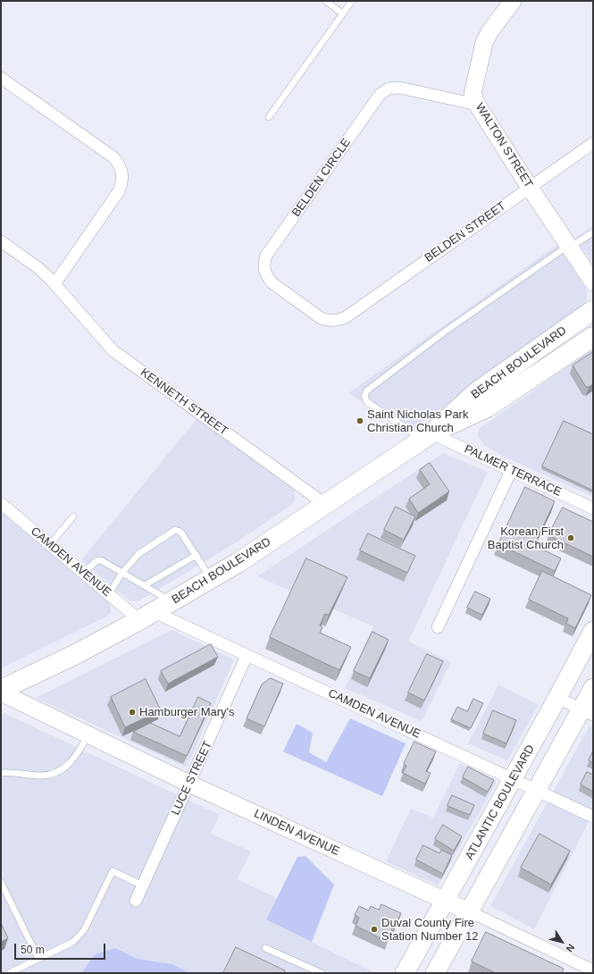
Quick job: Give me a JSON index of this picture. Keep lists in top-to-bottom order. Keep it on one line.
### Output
{"streets":{"highway":["BEACH BOULEVARD"],"main road":["ATLANTIC BOULEVARD"],"street":["WALTON STREET","BELDEN CIRCLE","BELDEN STREET","KENNETH STREET","PALMER TERRACE","CAMDEN AVENUE","LUCE STREET","LINDEN AVENUE"]},"crossings":[["WALTON STREET","BELDEN CIRCLE"],["WALTON STREET","BELDEN STREET"],["BELDEN CIRCLE","BELDEN STREET"],["BEACH BOULEVARD","KENNETH STREET"],["BEACH BOULEVARD","PALMER TERRACE"],["BEACH BOULEVARD","CAMDEN AVENUE"],["CAMDEN AVENUE","LUCE STREET"],["CAMDEN AVENUE","ATLANTIC BOULEVARD"],["LUCE STREET","LINDEN AVENUE"],["ATLANTIC BOULEVARD","LINDEN AVENUE"]],"places":["Saint Nicholas Park Christian Church","Korean First Baptist Church","Hamburger Mary's","Duval County Fire Station Number 12"],"scale_bar":"50 m","north":"bottom right"}
